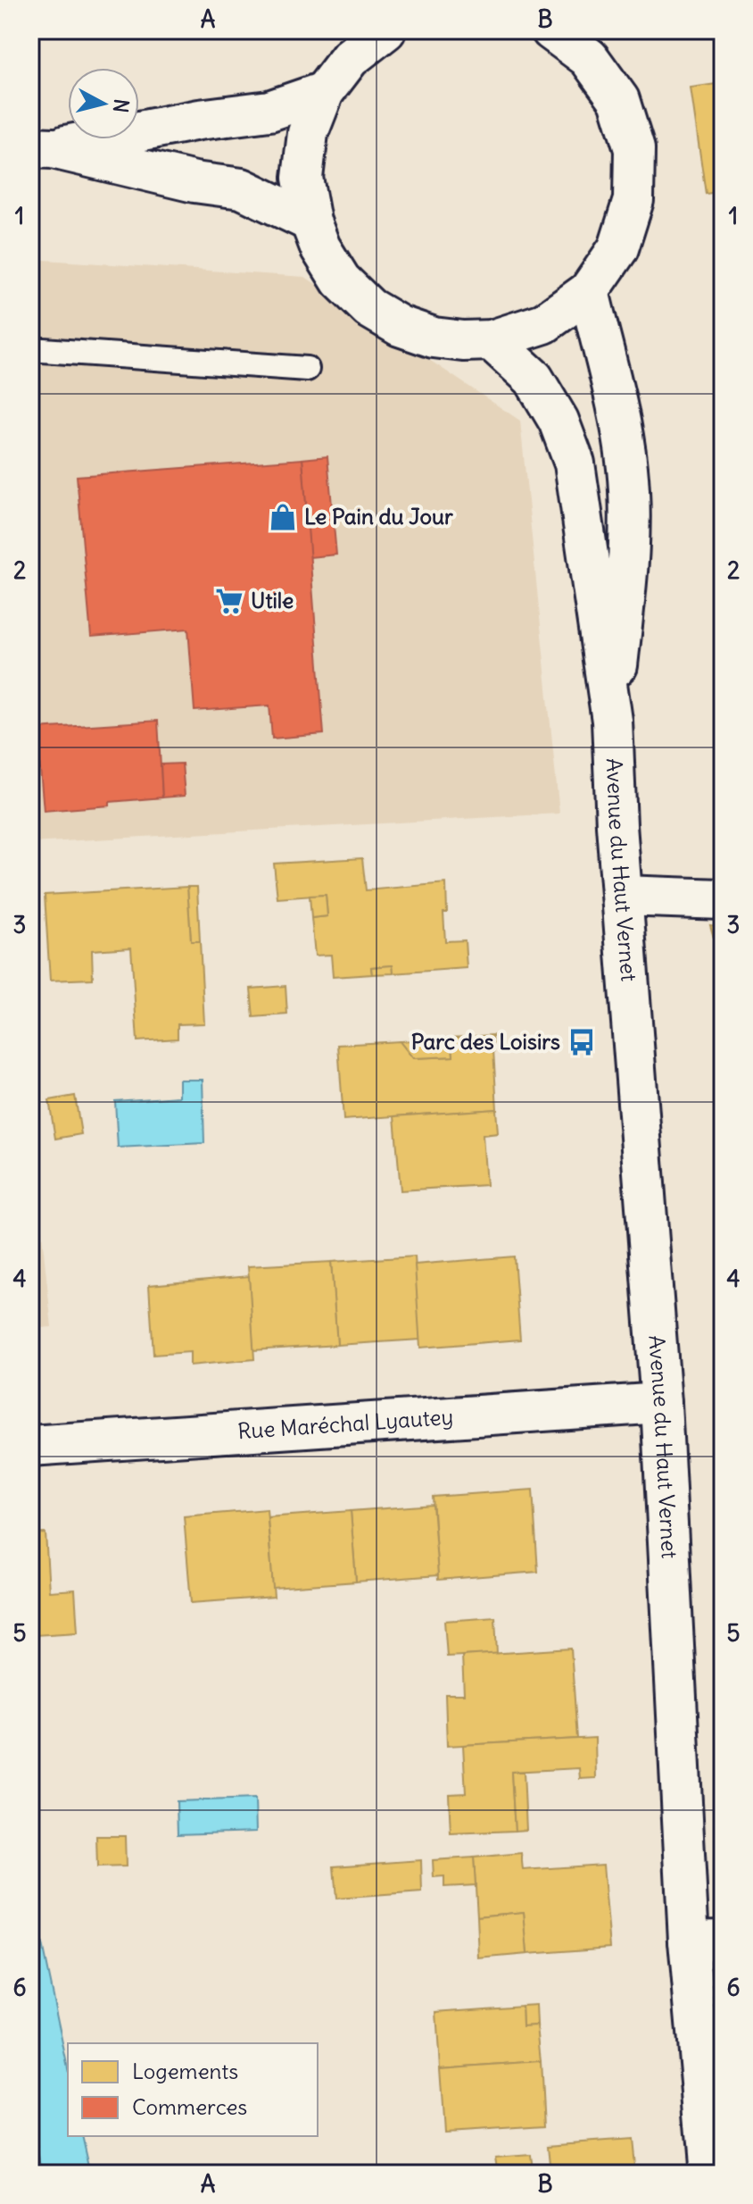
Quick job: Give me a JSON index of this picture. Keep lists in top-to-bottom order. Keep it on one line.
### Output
{"streets":{"main road":["Avenue du Haut Vernet","Rue Maréchal Lyautey"]},"crossings":[["Avenue du Haut Vernet","Rue Maréchal Lyautey"]],"places":{"shop":["Le Pain du Jour"],"supermarket":["Utile"],"bus stop":["Parc des Loisirs"]},"legend":["Logements","Commerces"],"north":"right","grid":{"columns":["A","B"],"rows":["1","2","3","4","5","6"]}}
